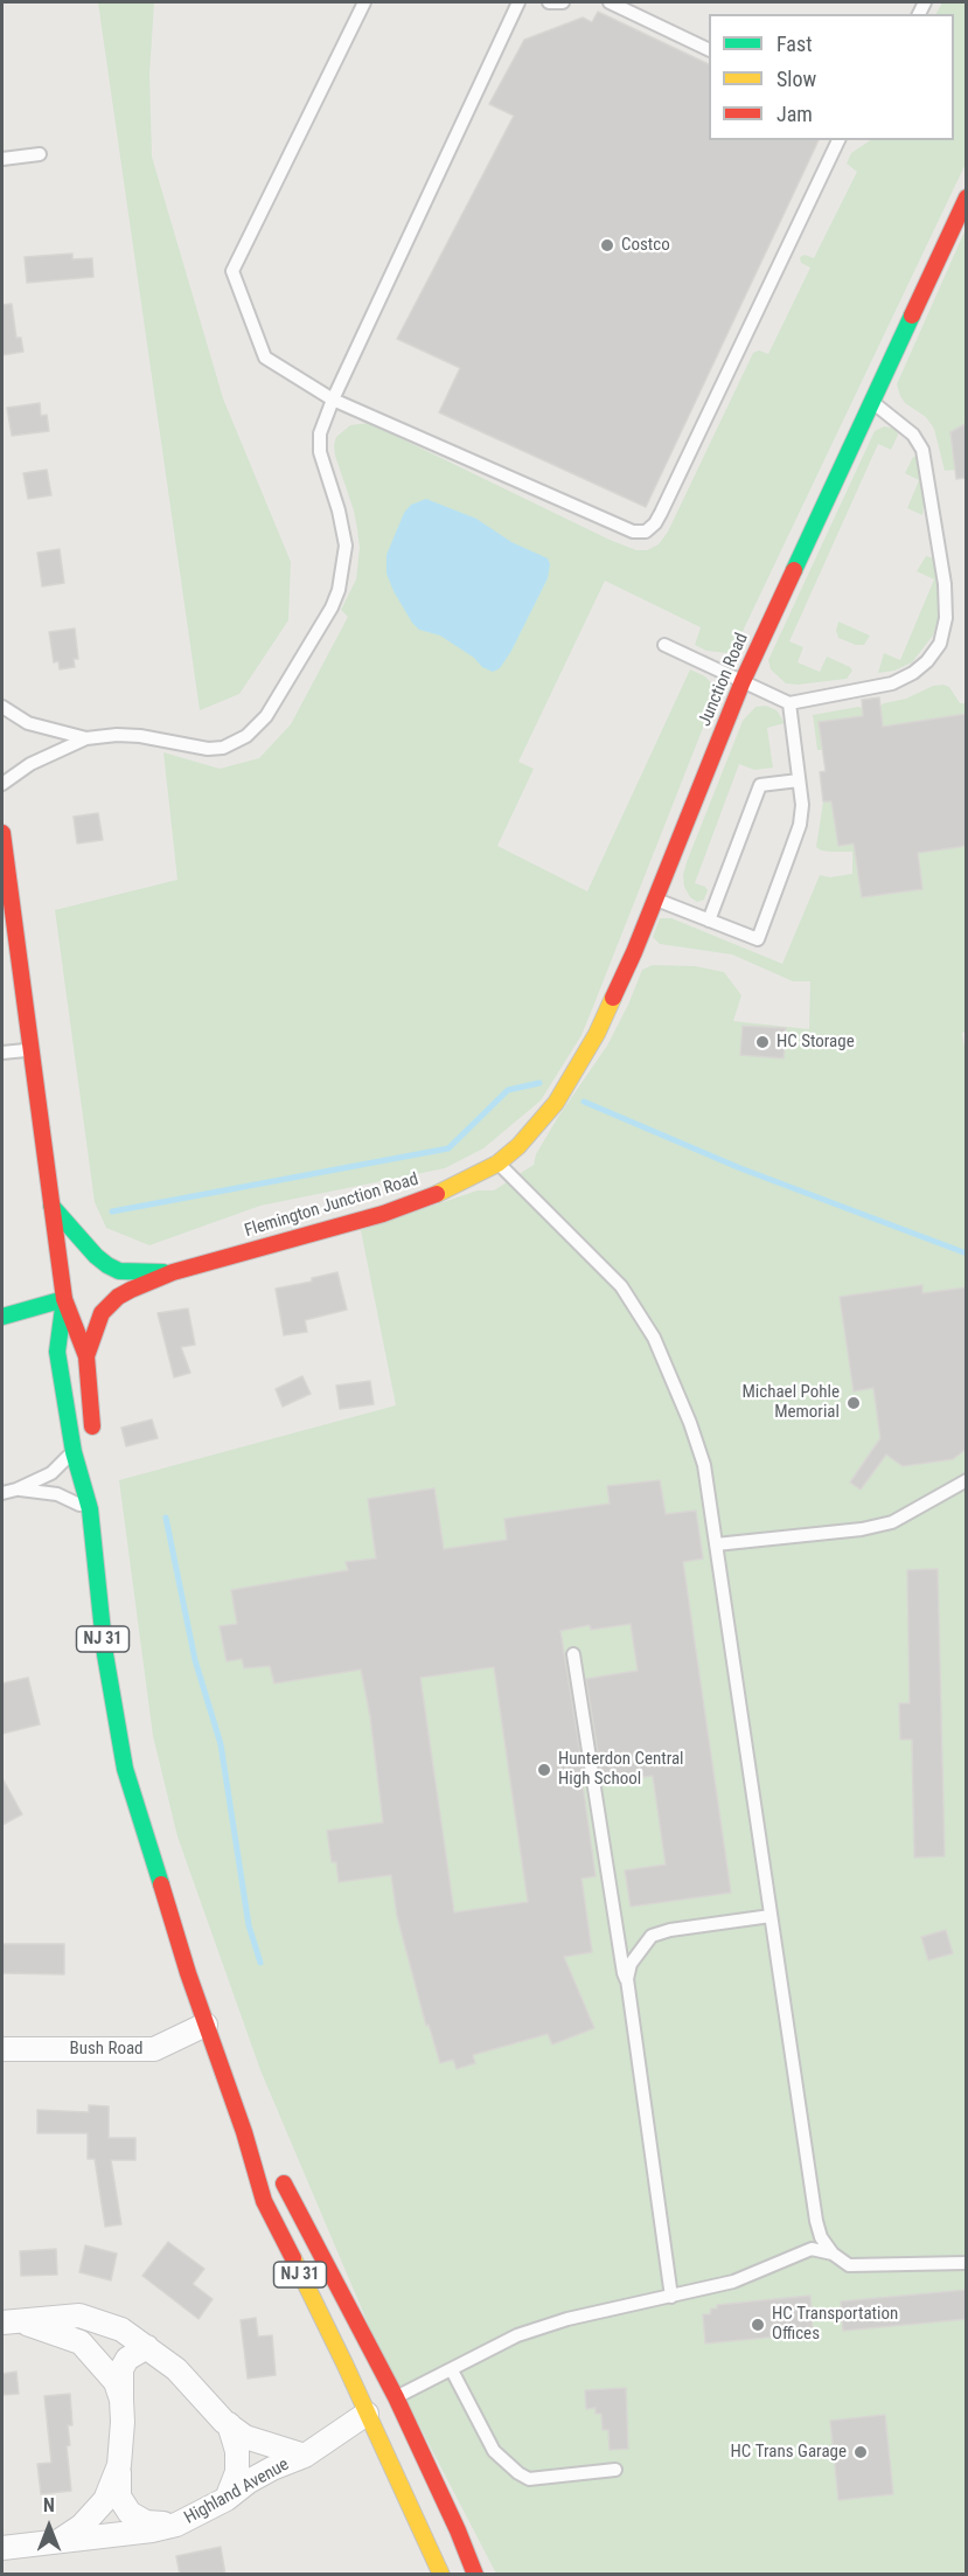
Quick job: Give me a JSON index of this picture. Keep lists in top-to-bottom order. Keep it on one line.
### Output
{"streets":{"main road":["Junction Road","Flemington Junction Road","NJ 31"],"street":["Bush Road","Highland Avenue"]},"crossings":[["Junction Road","Flemington Junction Road"],["NJ 31","Bush Road"],["NJ 31","Highland Avenue"]],"places":["Costco","HC Storage","Michael Pohle Memorial","Hunterdon Central High School","HC Transportation Offices","HC Trans Garage"],"legend":["Fast","Slow","Jam"],"north":"top"}
